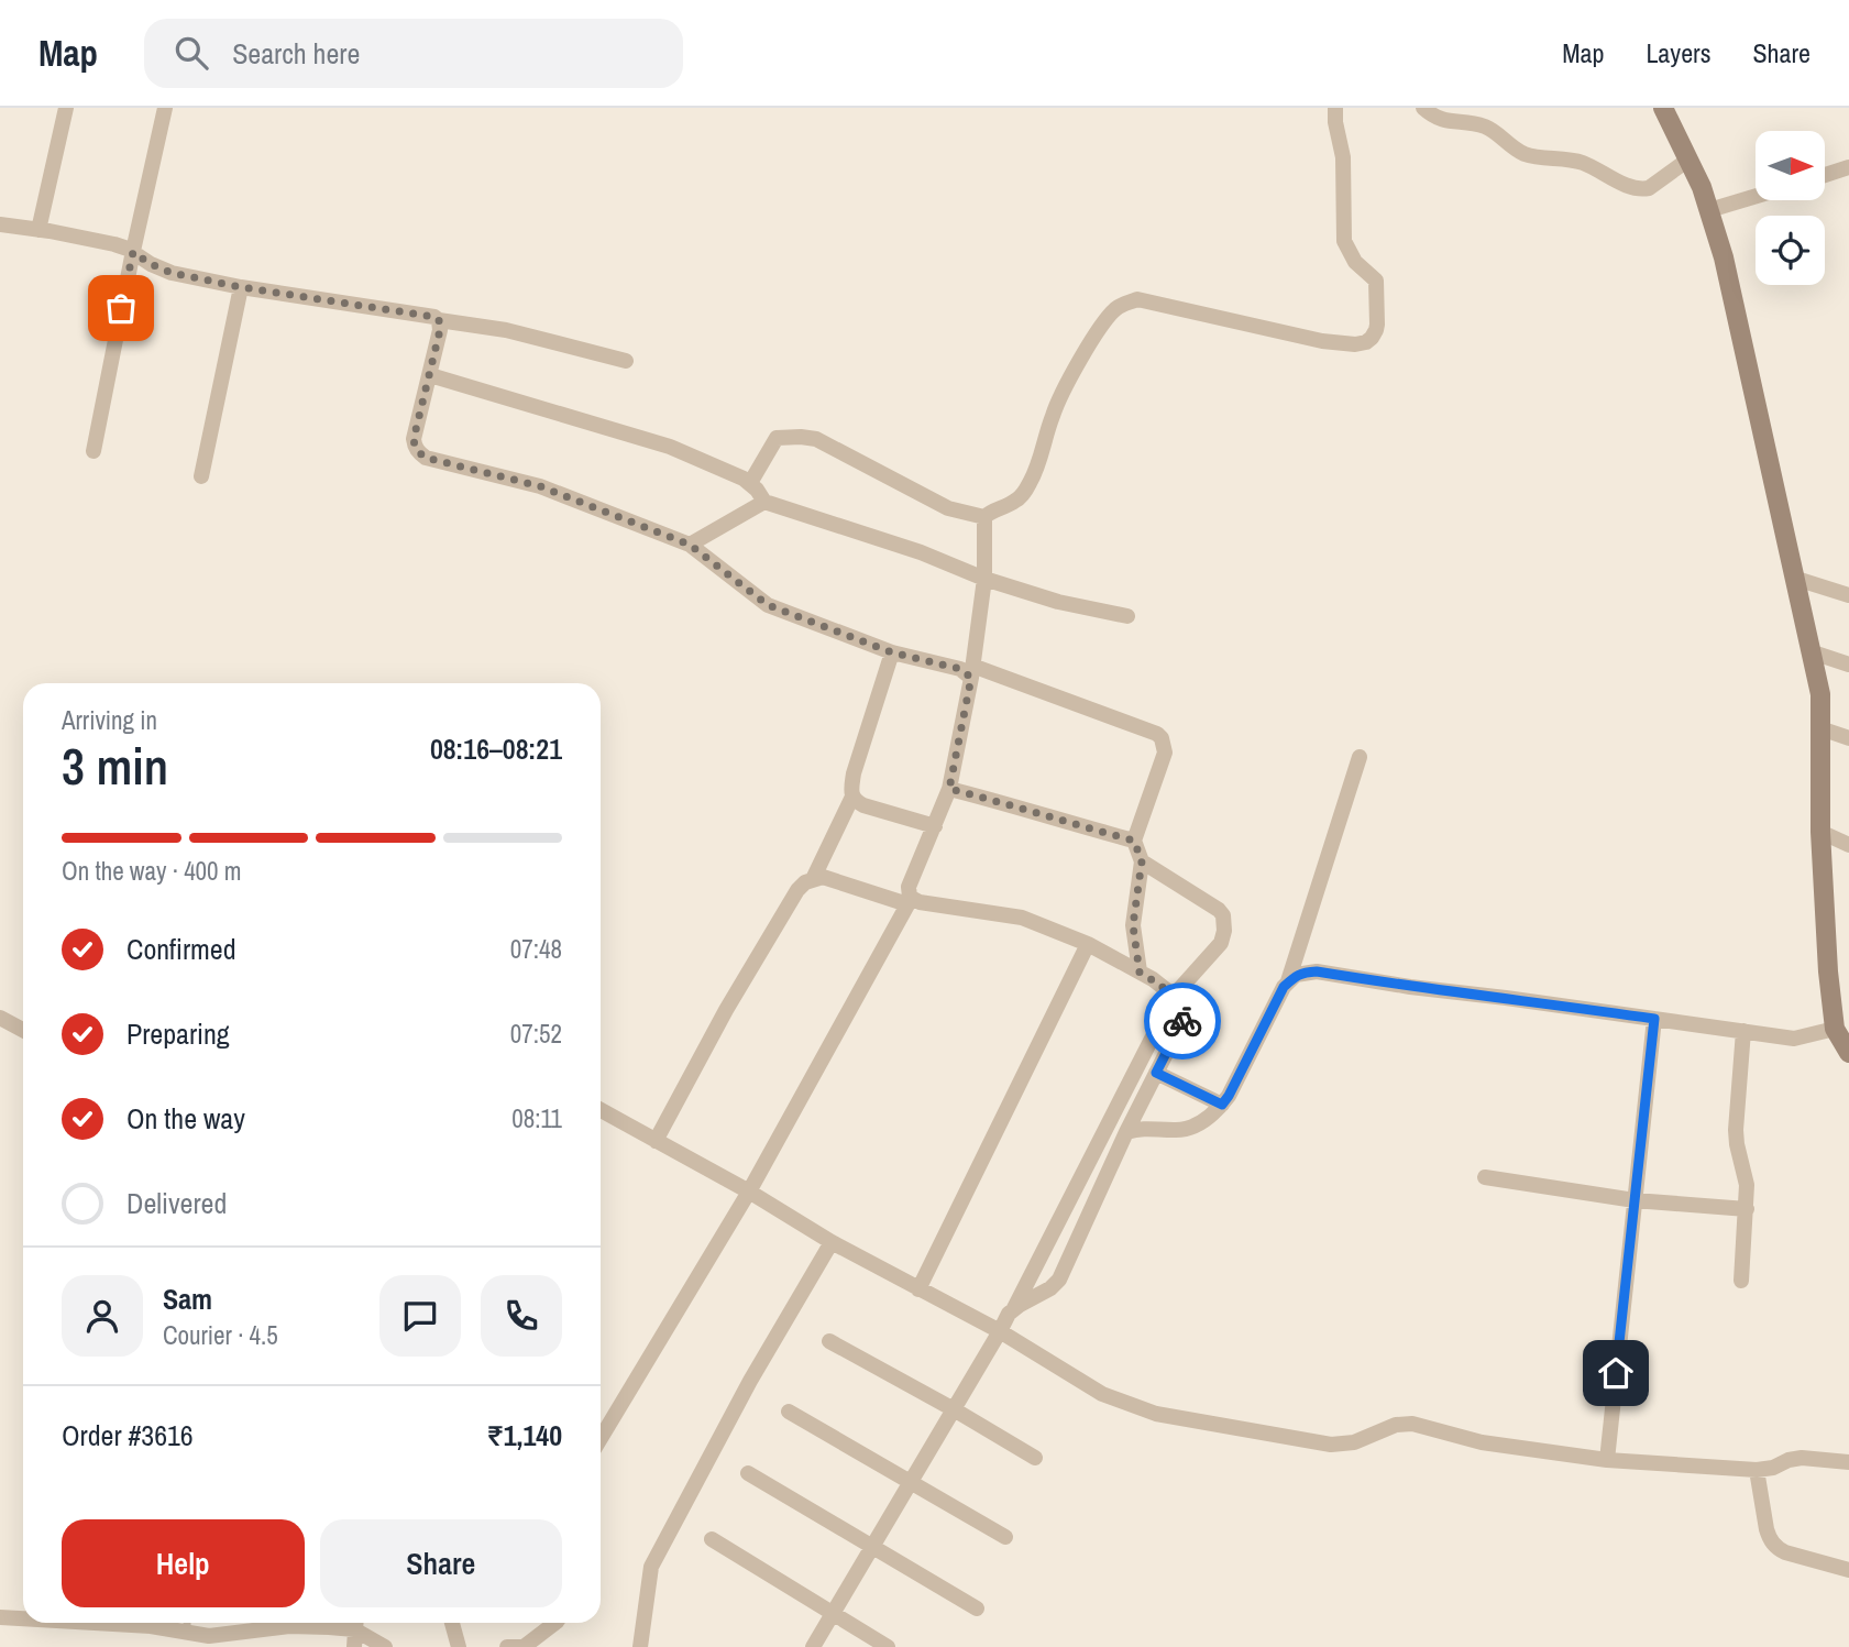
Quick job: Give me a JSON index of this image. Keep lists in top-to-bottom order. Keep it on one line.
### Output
{"north":"right","page":{"header":"Map","search":"Search here","nav":["Map","Layers","Share"],"heading":["3 min","Arriving in","08:16–08:21"],"panel":["Sam","Courier · 4.5","Order #3616","₹1,140"],"bar":"On the way · 400 m","list":[["Confirmed","07:48"],["Preparing","07:52"],["On the way","08:11"],"Delivered"],"buttons":["Help","Share"]}}
